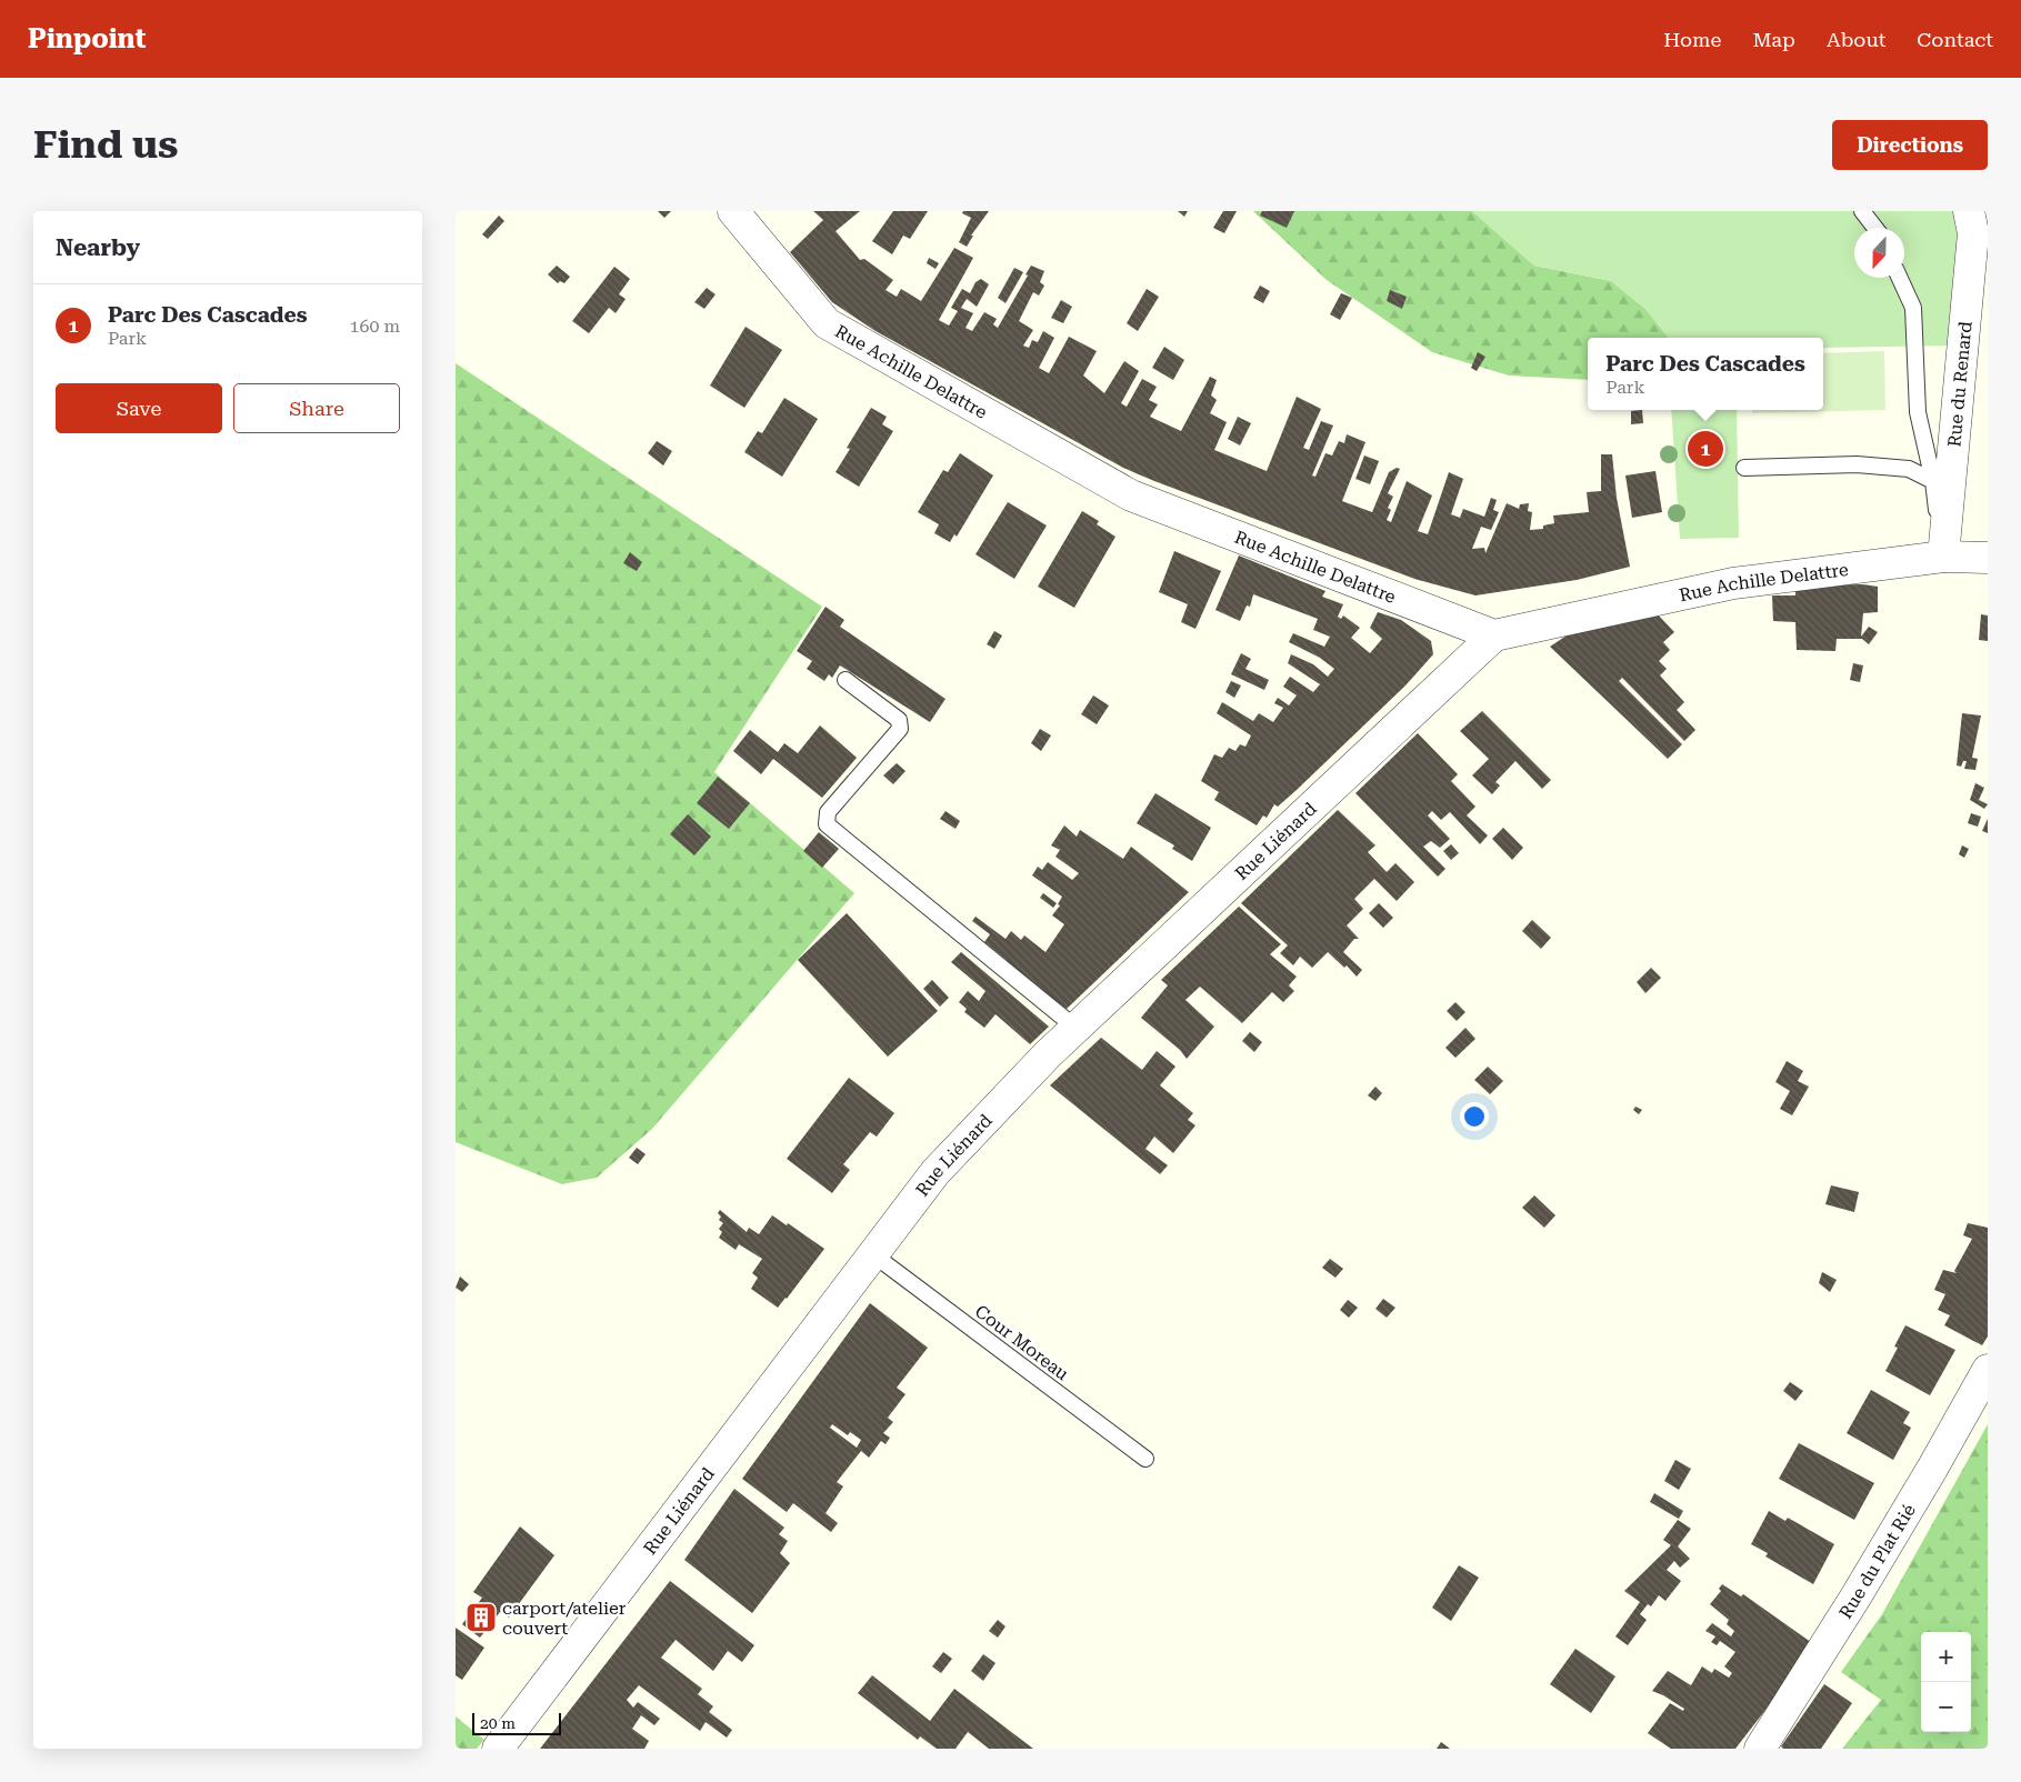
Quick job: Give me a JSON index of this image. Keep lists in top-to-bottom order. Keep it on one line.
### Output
{"streets":{"street":["Rue Achille Delattre","Rue du Renard","Rue Liénard","Rue du Plat Rié"],"lane":["Cour Moreau"]},"crossings":[["Rue Achille Delattre","Rue du Renard"],["Rue Achille Delattre","Rue Liénard"],["Rue Liénard","Cour Moreau"]],"places":{"building":["carport/atelier couvert"]},"scale_bar":"20 m","north":"bottom","page":{"header":"Pinpoint","nav":["Home","Map","About","Contact"],"buttons":["Directions",["Save","Share"]],"title":"Find us","heading":"Nearby","list":[{"mark":"1","name":"Parc Des Cascades","note":"Park","value":"160 m"}],"popup":["Parc Des Cascades","Park"],"pins":"1","map_buttons":["+","−"],"scale":"20 m"}}
